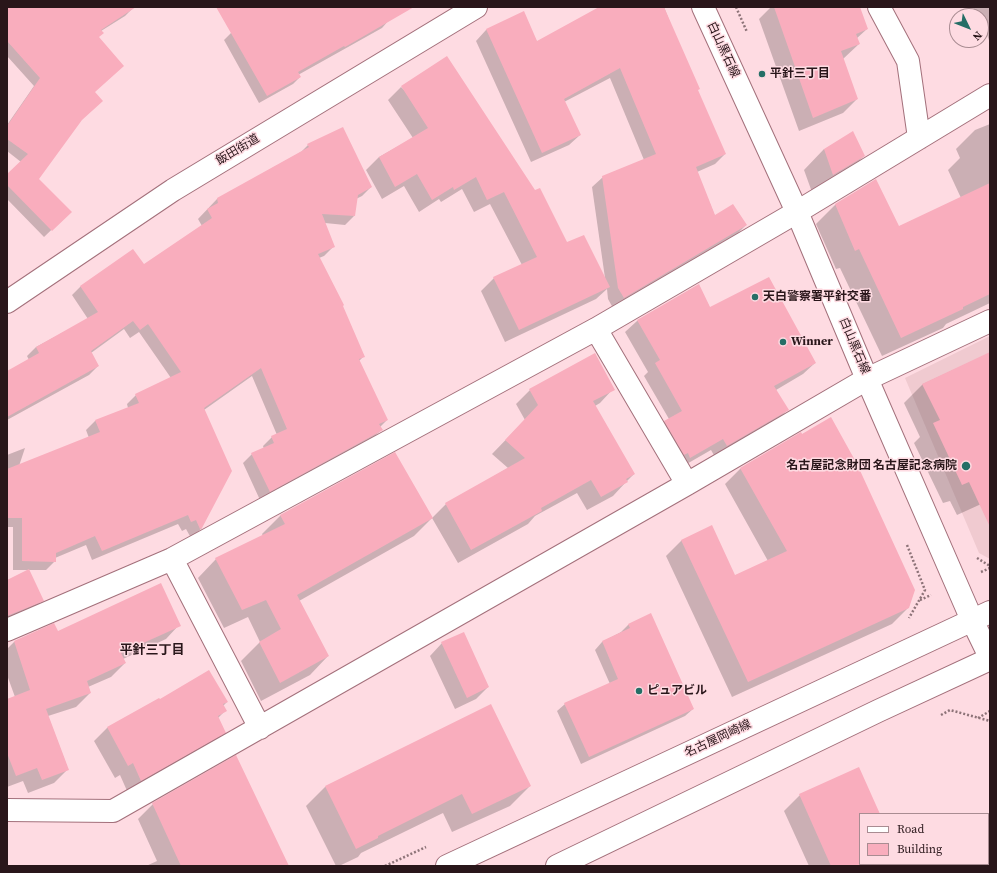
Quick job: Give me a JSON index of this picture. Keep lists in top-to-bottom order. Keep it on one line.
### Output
{"streets":{"street":["白山黒石線","飯田街道","名古屋岡崎線"]},"crossings":[["白山黒石線","名古屋岡崎線"]],"districts":["平針三丁目"],"places":["平針三丁目","天白警察署平針交番","Winner","名古屋記念財団 名古屋記念病院","ピュアビル"],"legend":["Road","Building"],"north":"bottom right"}
